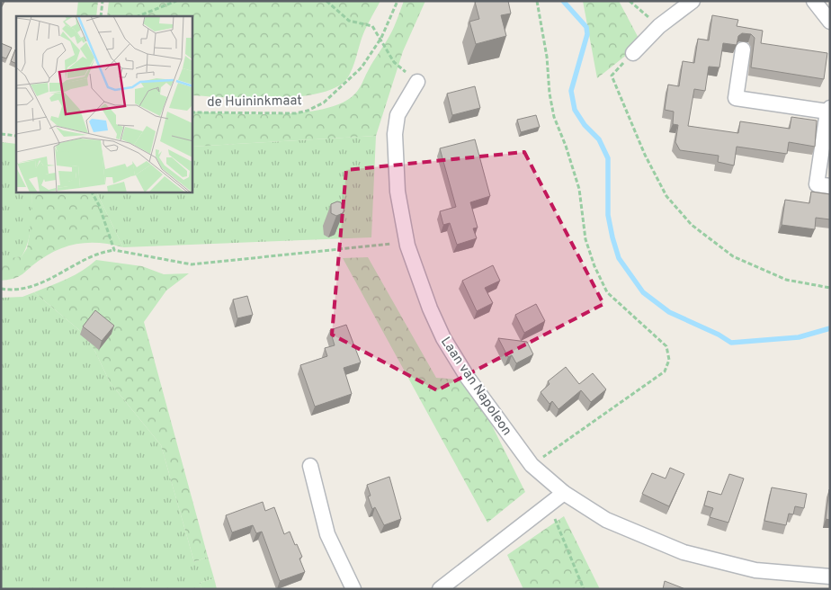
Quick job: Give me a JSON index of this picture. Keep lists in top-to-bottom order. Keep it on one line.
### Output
{"streets":{"street":["Laan van Napoleon"],"path":["de Huininkmaat"]}}
